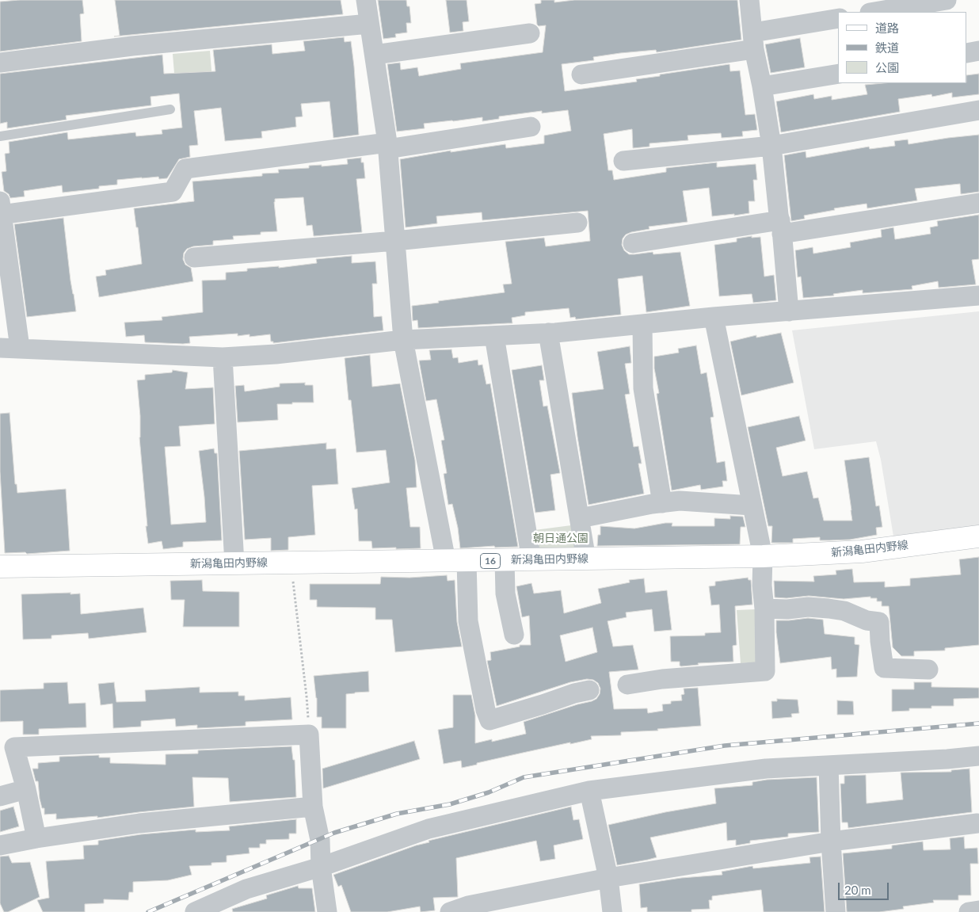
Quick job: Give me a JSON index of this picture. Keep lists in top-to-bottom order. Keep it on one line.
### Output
{"streets":{"main road":["新潟亀田内野線","16"]},"parks":["朝日通公園"],"legend":["道路","鉄道","公園"],"scale_bar":"20 m"}
